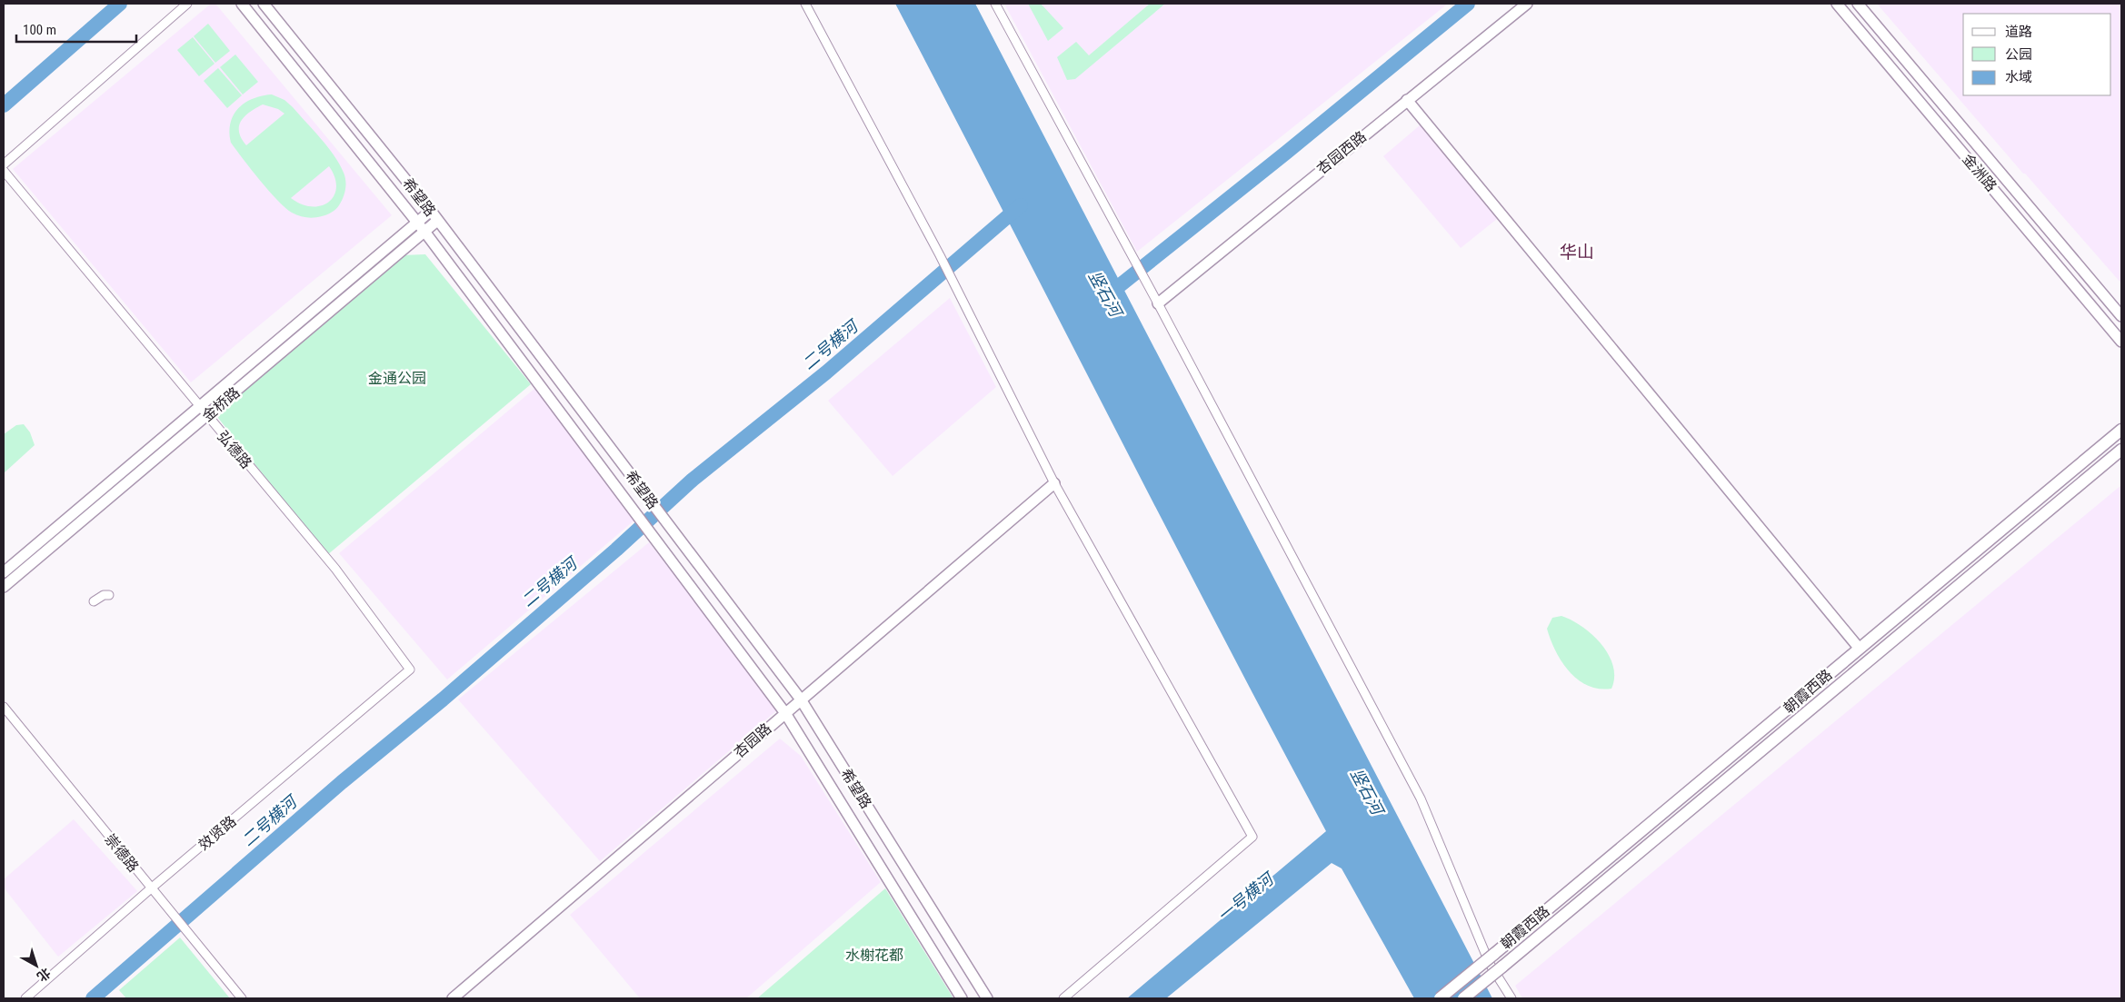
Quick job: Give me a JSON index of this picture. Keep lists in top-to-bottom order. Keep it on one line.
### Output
{"streets":{"main road":["杏园西路","金洲路","希望路","金桥路","朝霞西路","杏园路"],"street":["弘德路","效贤路","崇德路"]},"crossings":[["希望路","金桥路"],["希望路","杏园路"],["金桥路","弘德路"],["弘德路","效贤路"],["效贤路","崇德路"]],"districts":["华山"],"water":["竖石河","二号横河","一号横河"],"parks":["金通公园","水榭花都"],"legend":["道路","公园","水域"],"scale_bar":"100 m","north":"bottom right"}
